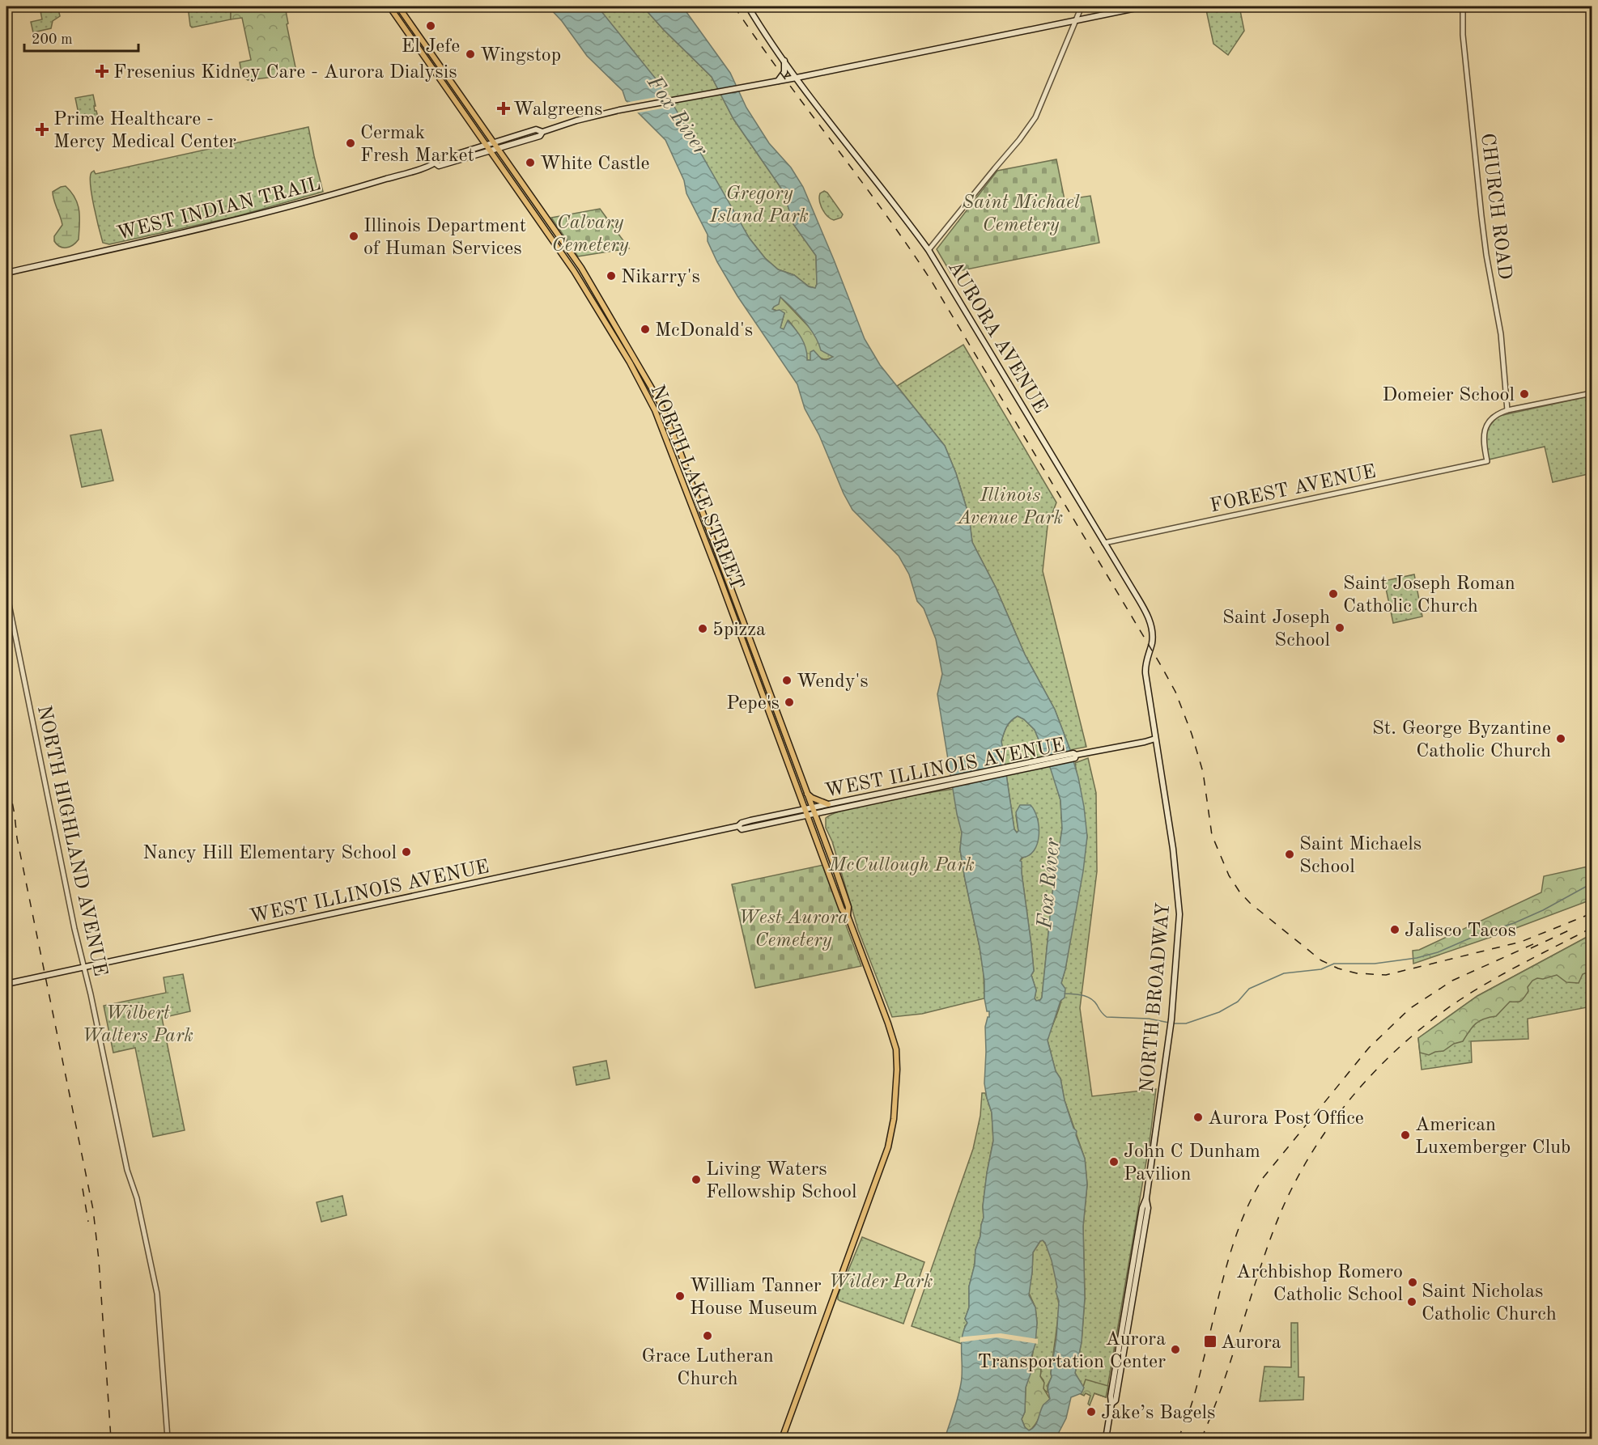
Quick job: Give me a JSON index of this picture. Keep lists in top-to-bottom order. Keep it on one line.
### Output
{"streets":{"main road":["WEST INDIAN TRAIL","AURORA AVENUE","NORTH LAKE STREET","WEST ILLINOIS AVENUE","NORTH BROADWAY"],"street":["CHURCH ROAD","FOREST AVENUE","NORTH HIGHLAND AVENUE"]},"crossings":[["CHURCH ROAD","FOREST AVENUE"],["WEST INDIAN TRAIL","AURORA AVENUE"],["WEST INDIAN TRAIL","NORTH LAKE STREET"],["AURORA AVENUE","FOREST AVENUE"],["AURORA AVENUE","NORTH BROADWAY"],["NORTH LAKE STREET","WEST ILLINOIS AVENUE"],["WEST ILLINOIS AVENUE","NORTH HIGHLAND AVENUE"],["WEST ILLINOIS AVENUE","NORTH BROADWAY"]],"water":["Fox River"],"parks":["Gregory Island Park","Saint Michael Cemetery","Calvary Cemetery","Illinois Avenue Park","McCullough Park","West Aurora Cemetery","Wilbert Walters Park","Wilder Park"],"places":{"other":["El Jefe","Wingstop","Cermak Fresh Market","White Castle","Illinois Department of Human Services","Nikarry's","McDonald's","Domeier School","Saint Joseph Roman Catholic Church","Saint Joseph School","5pizza","Wendy's","Pepe's","St. George Byzantine Catholic Church","Nancy Hill Elementary School","Saint Michaels School","Jalisco Tacos","Aurora Post Office","American Luxemberger Club","John C Dunham Pavilion","Living Waters Fellowship School","Archbishop Romero Catholic School","William Tanner House Museum","Saint Nicholas Catholic Church","Grace Lutheran Church","Aurora Transportation Center","Jake’s Bagels"],"health":["Fresenius Kidney Care - Aurora Dialysis","Walgreens","Prime Healthcare - Mercy Medical Center"],"transit":["Aurora"]},"scale_bar":"200 m"}
